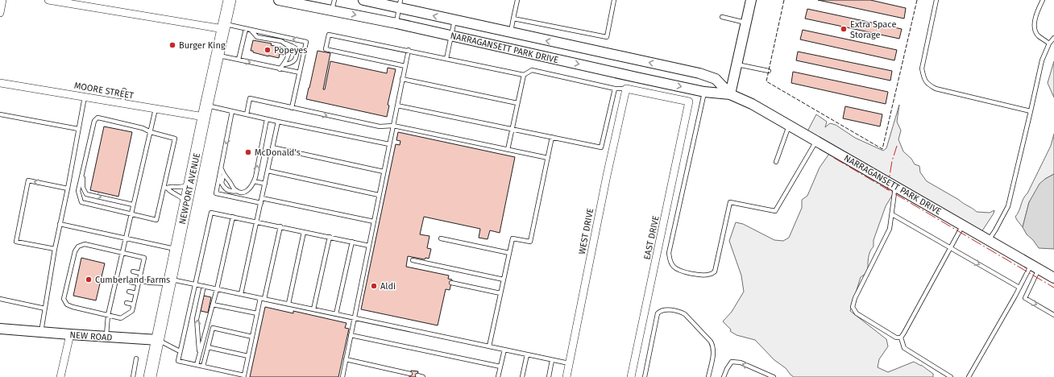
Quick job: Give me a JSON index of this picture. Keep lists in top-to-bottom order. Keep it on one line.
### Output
{"streets":{"main road":["NEWPORT AVENUE"],"street":["NARRAGANSETT PARK DRIVE","MOORE STREET","WEST DRIVE","EAST DRIVE","NEW ROAD"]},"crossings":[["MOORE STREET","NEWPORT AVENUE"],["NEWPORT AVENUE","NEW ROAD"],["WEST DRIVE","EAST DRIVE"]],"places":["Extra Space Storage","Burger King","Popeyes","McDonald's","Cumberland Farms","Aldi"]}
